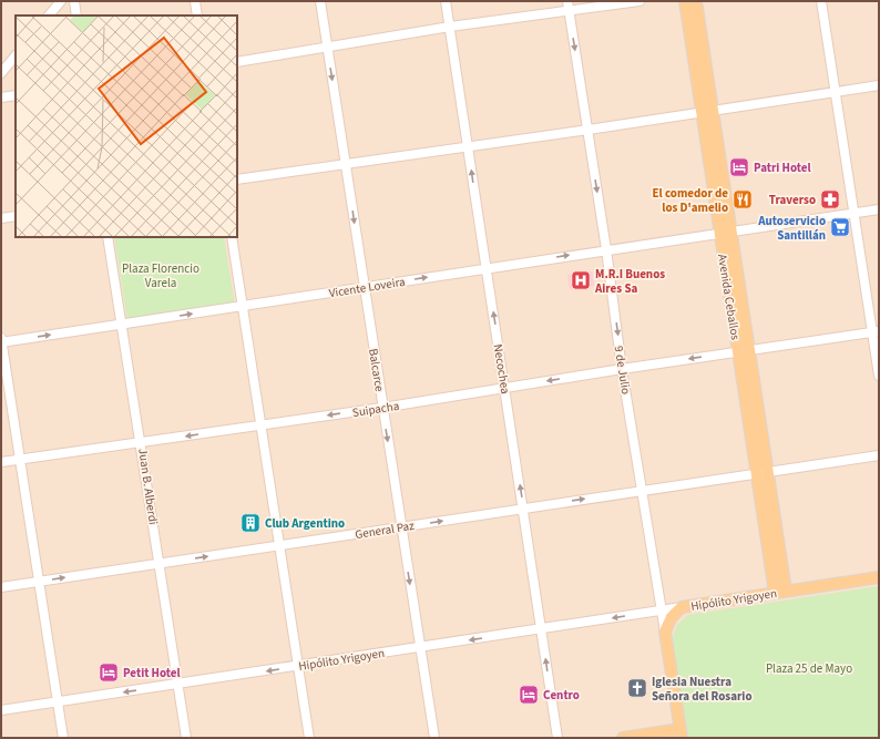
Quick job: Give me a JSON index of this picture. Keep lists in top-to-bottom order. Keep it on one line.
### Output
{"streets":{"main road":["Avenida Ceballos","9 de Julio","Hipólito Yrigoyen"],"street":["Vicente Loveira","Necochea","Balcarce","Suipacha","Juan B. Alberdi","General Paz"]},"crossings":[["Vicente Loveira","Avenida Ceballos"],["Vicente Loveira","Necochea"],["Vicente Loveira","Balcarce"],["Vicente Loveira","9 de Julio"],["Vicente Loveira","Juan B. Alberdi"],["Avenida Ceballos","Suipacha"],["Avenida Ceballos","General Paz"],["Avenida Ceballos","Hipólito Yrigoyen"],["Necochea","Suipacha"],["Necochea","General Paz"],["Necochea","Hipólito Yrigoyen"],["Balcarce","Suipacha"],["Balcarce","General Paz"],["Balcarce","Hipólito Yrigoyen"],["9 de Julio","Suipacha"],["9 de Julio","General Paz"],["9 de Julio","Hipólito Yrigoyen"],["Suipacha","Juan B. Alberdi"],["Juan B. Alberdi","General Paz"],["Juan B. Alberdi","Hipólito Yrigoyen"]],"one_way":["Vicente Loveira","Necochea","Balcarce","9 de Julio","Suipacha","General Paz","Hipólito Yrigoyen"],"parks":["Plaza Florencio Varela","Plaza 25 de Mayo"],"places":{"hotel":["Patri Hotel","Petit Hotel","Centro"],"restaurant":["El comedor de los D'amelio"],"pharmacy":["Traverso"],"supermarket":["Autoservicio Santillán"],"hospital":["M.R.I Buenos Aires Sa"],"building":["Club Argentino"],"church":["Iglesia Nuestra Señora del Rosario"]}}
